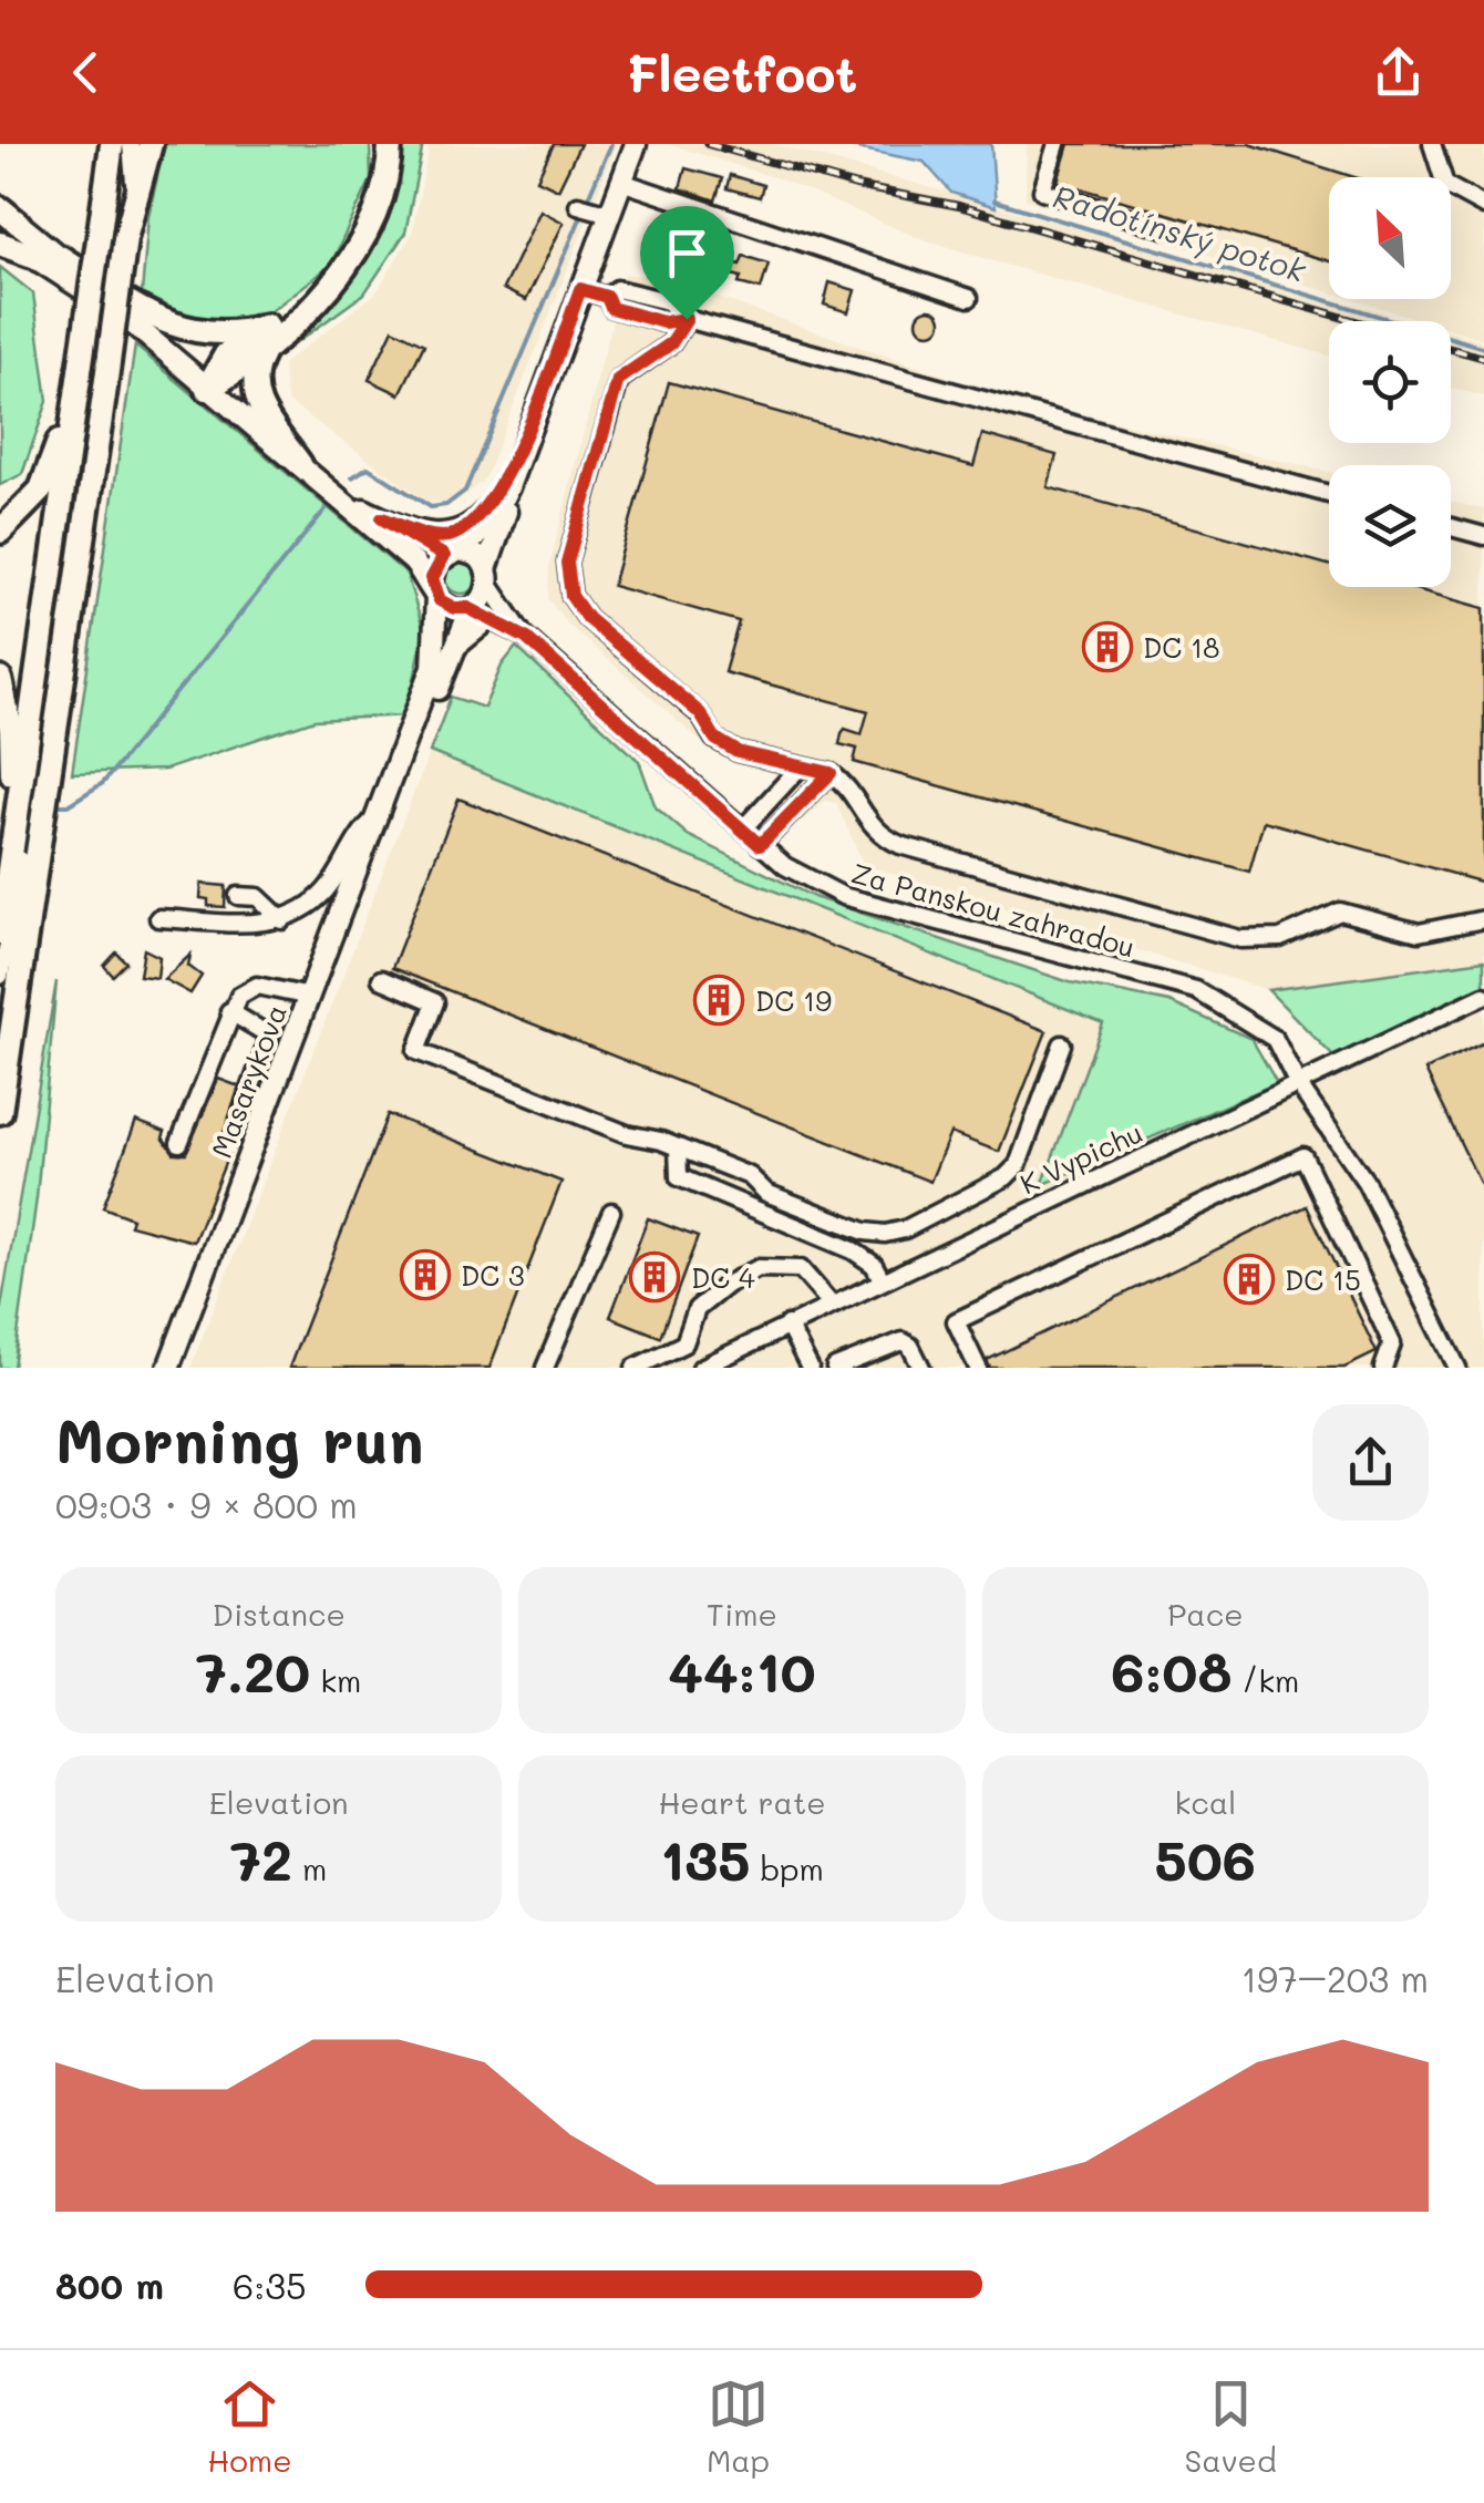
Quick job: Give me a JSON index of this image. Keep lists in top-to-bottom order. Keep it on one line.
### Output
{"streets":{"main road":["Masarykova"],"street":["Za Panskou zahradou","K Vypichu"]},"crossings":[["Za Panskou zahradou","Masarykova"],["Za Panskou zahradou","K Vypichu"]],"water":["Radotínský potok"],"places":{"building":["DC 18","DC 19","DC 3","DC 4","DC 15"]},"north":"top left","page":{"header":"Fleetfoot","heading":["Morning run","09:03 · 9 × 800 m"],"stats":[["Distance","7.20 km"],["Time","44:10"],["Pace","6:08 /km"],["Elevation","72 m"],["Heart rate","135 bpm"],["kcal","506"]],"chart":["Elevation","197–203 m"],"list":[{"name":"800 m","note":"6:35"}],"tabs":["Home","Map","Saved"]}}
